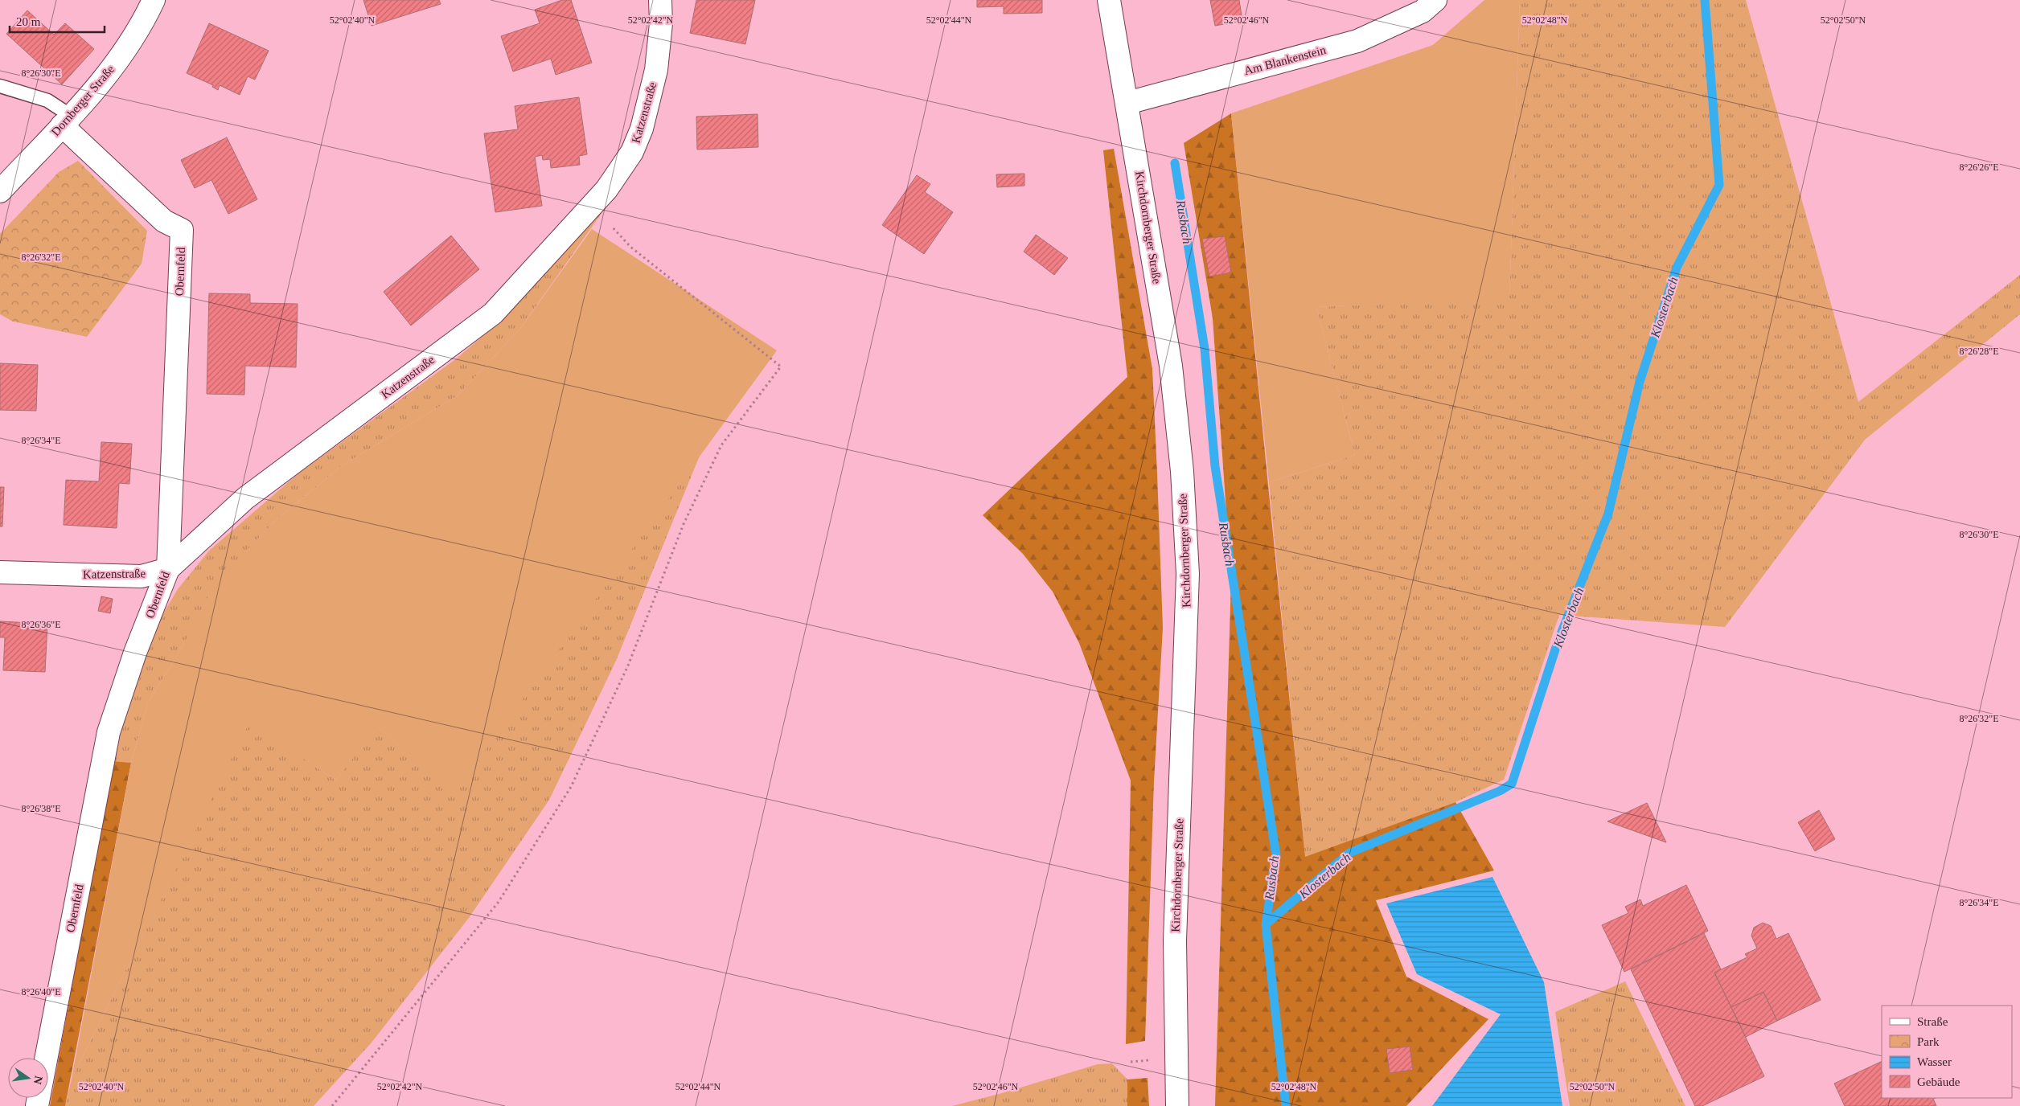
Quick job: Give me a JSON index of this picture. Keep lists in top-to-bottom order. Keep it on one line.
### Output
{"streets":{"street":["Am Blankenstein","Dornberger Straße","Katzenstraße","Kirchdornberger Straße","Obernfeld"]},"crossings":[["Am Blankenstein","Kirchdornberger Straße"],["Dornberger Straße","Obernfeld"],["Katzenstraße","Obernfeld"]],"water":["Rusbach","Klosterbach"],"legend":["Straße","Park","Wasser","Gebäude"],"scale_bar":"20 m","north":"right","coordinates":["52°02'40\"N","52°02'42\"N","52°02'44\"N","52°02'46\"N","52°02'48\"N","52°02'50\"N","8°26'30\"E","8°26'26\"E","8°26'32\"E","8°26'28\"E","8°26'34\"E","8°26'36\"E","8°26'38\"E","8°26'40\"E"]}
